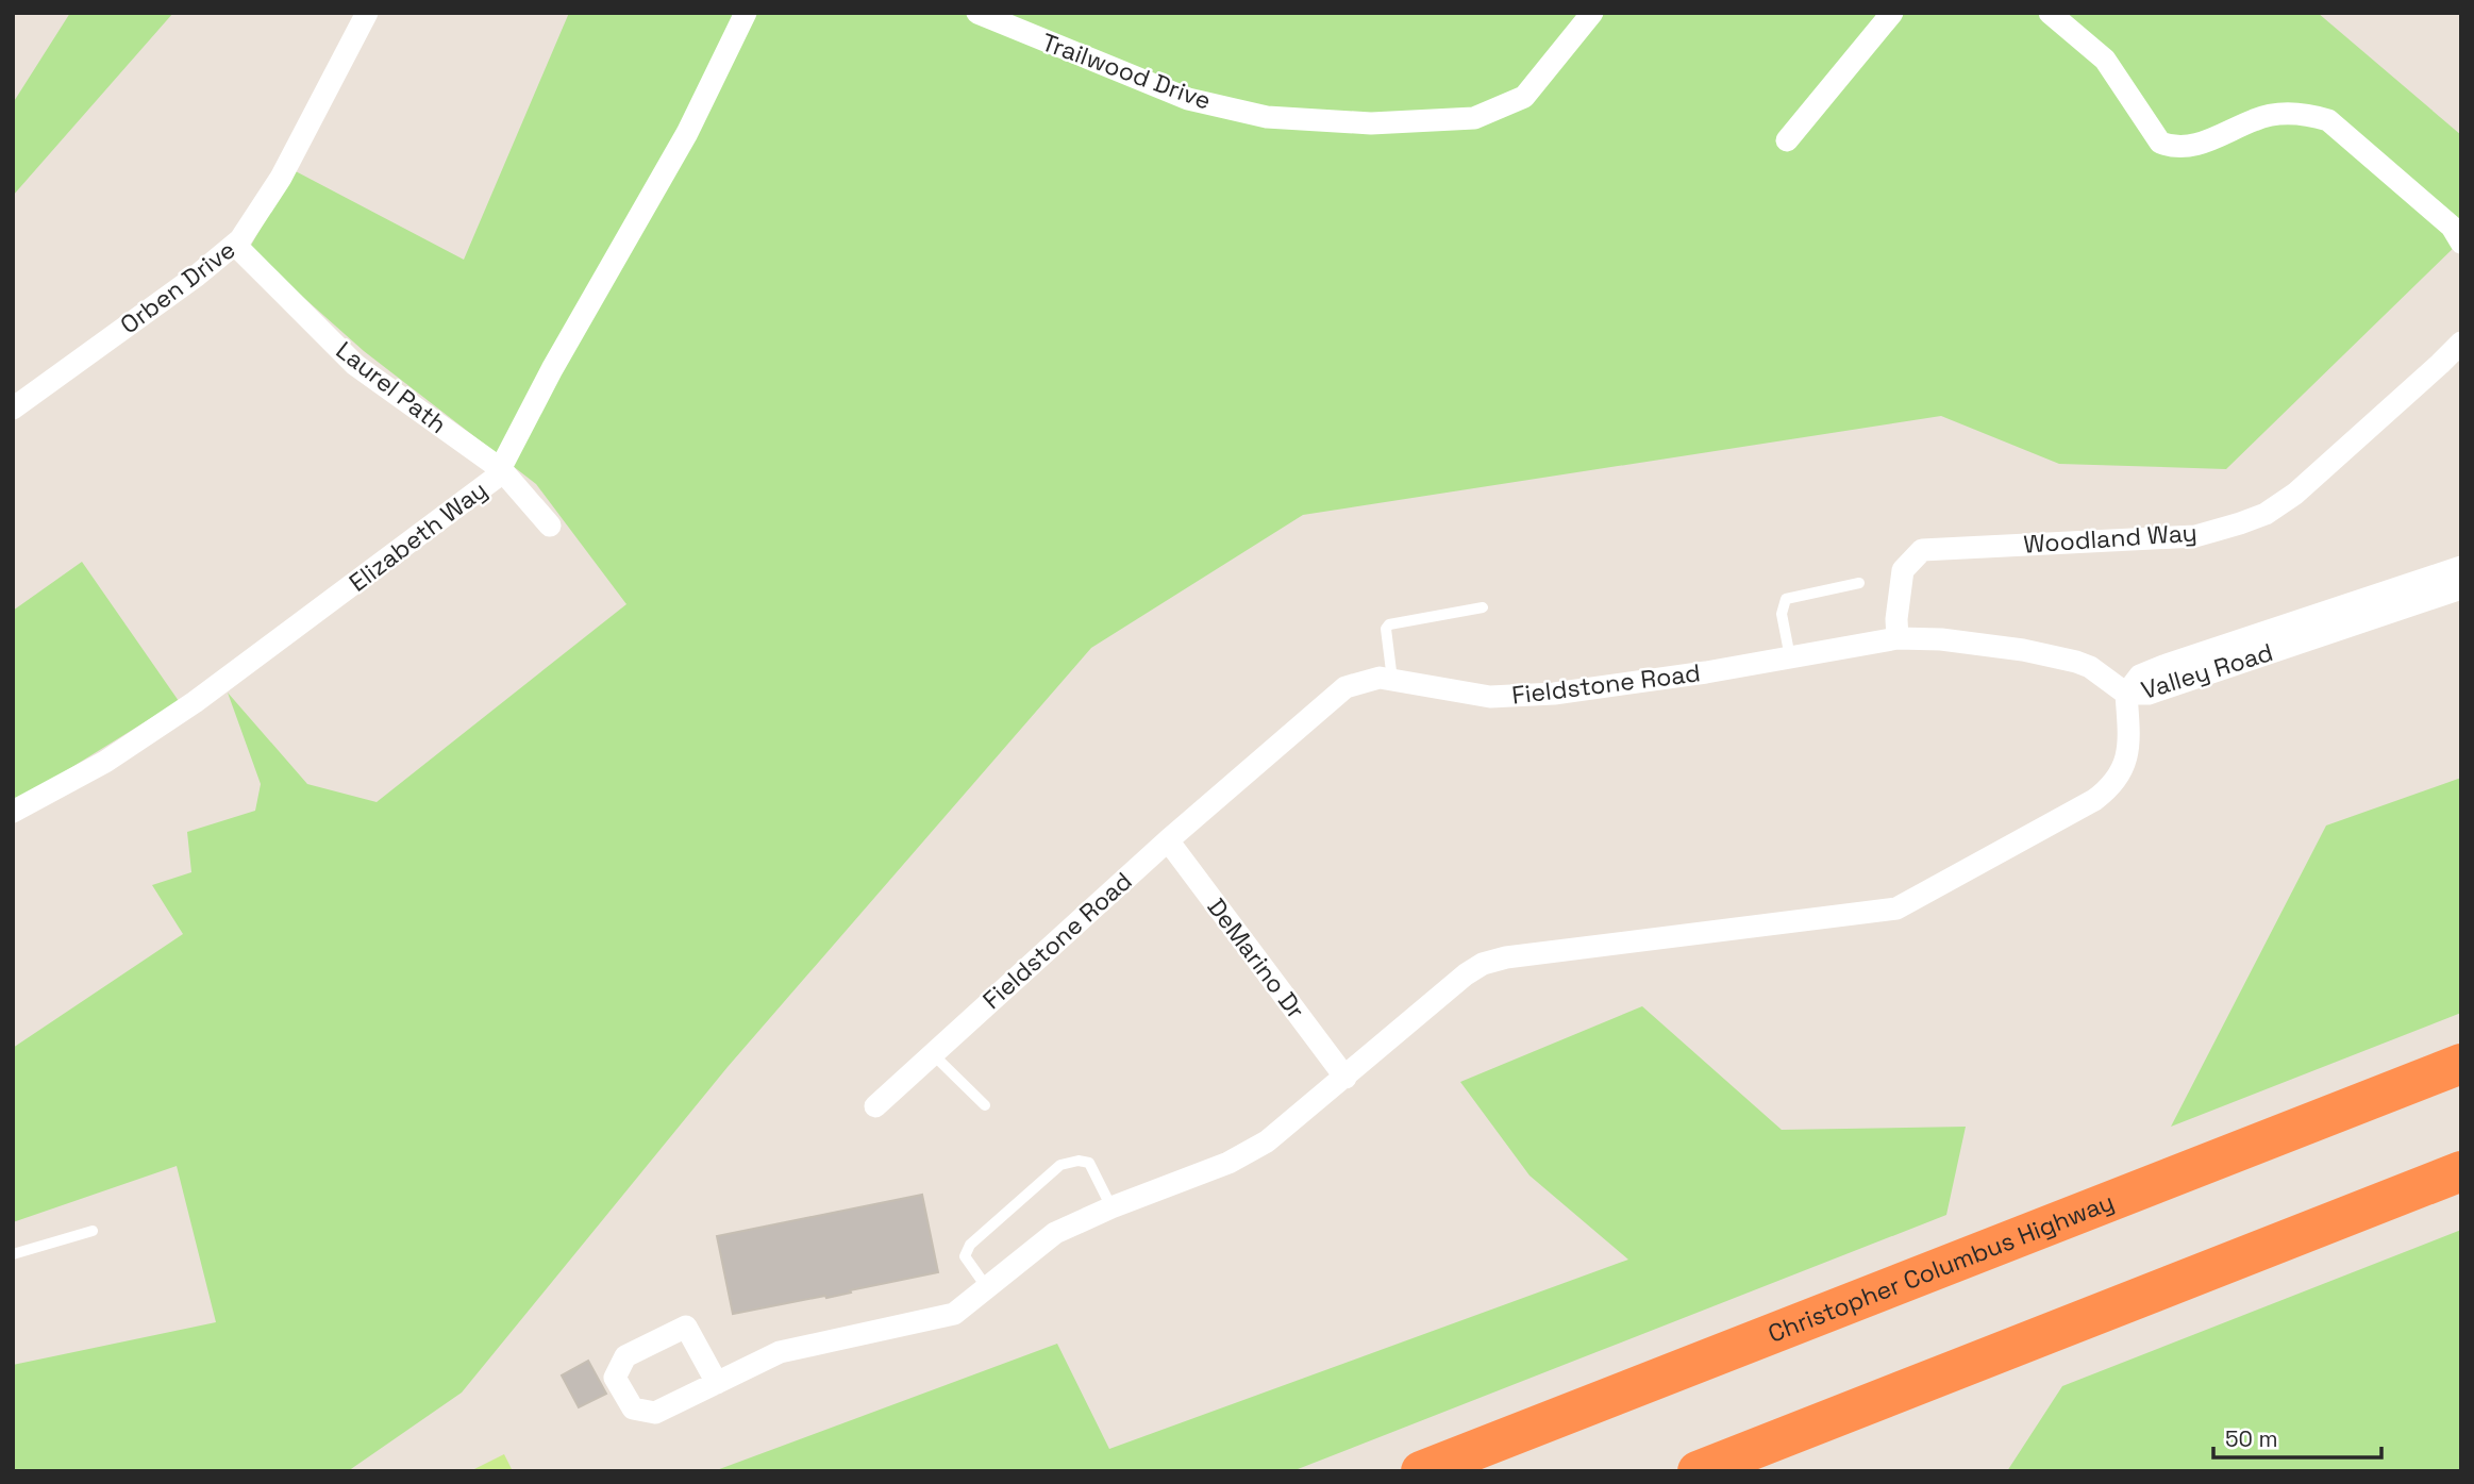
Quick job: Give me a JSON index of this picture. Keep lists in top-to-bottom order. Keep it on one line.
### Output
{"streets":{"highway":["Christopher Columbus Highway"],"street":["Trailwood Drive","Orben Drive","Laurel Path","Elizabeth Way","Woodland Way","Valley Road","Fieldstone Road","DeMarino Dr"]},"crossings":[["Orben Drive","Laurel Path"],["Laurel Path","Elizabeth Way"],["Woodland Way","Fieldstone Road"],["Valley Road","Fieldstone Road"],["Fieldstone Road","DeMarino Dr"]],"scale_bar":"50 m"}
